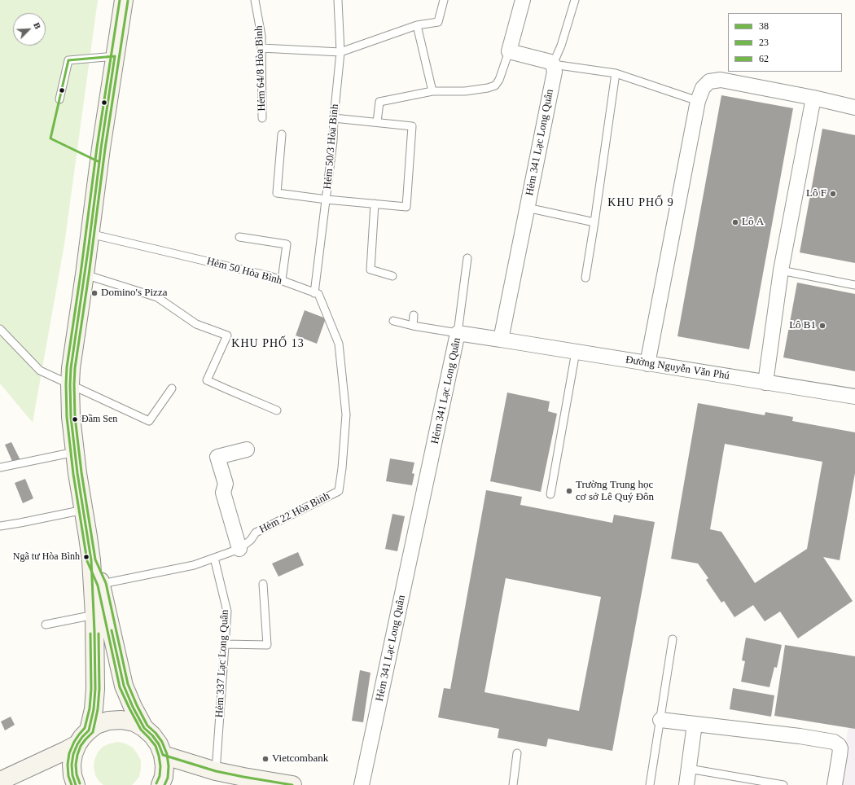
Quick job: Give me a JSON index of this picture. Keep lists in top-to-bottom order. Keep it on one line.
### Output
{"streets":{"street":["Hẻm 341 Lạc Long Quân","Đường Nguyễn Văn Phú"],"lane":["Hẻm 64/8 Hòa Bình","Hẻm 50/3 Hòa Bình","Hẻm 50 Hòa Bình","Hẻm 22 Hòa Bình","Hẻm 337 Lạc Long Quân"]},"crossings":[["Hẻm 341 Lạc Long Quân","Đường Nguyễn Văn Phú"],["Hẻm 50/3 Hòa Bình","Hẻm 50 Hòa Bình"],["Hẻm 50/3 Hòa Bình","Hẻm 22 Hòa Bình"],["Hẻm 50 Hòa Bình","Hẻm 22 Hòa Bình"],["Hẻm 22 Hòa Bình","Hẻm 337 Lạc Long Quân"]],"districts":["KHU PHỐ 9","KHU PHỐ 13"],"places":["Lô F","Lô A","Domino's Pizza","Lô B1","Đầm Sen","Trường Trung học cơ sở Lê Quý Đôn","Ngã tư Hòa Bình","Vietcombank"],"lines":["transit line 23","transit line 62","transit line 38"],"legend":["38","23","62"],"north":"top right"}
